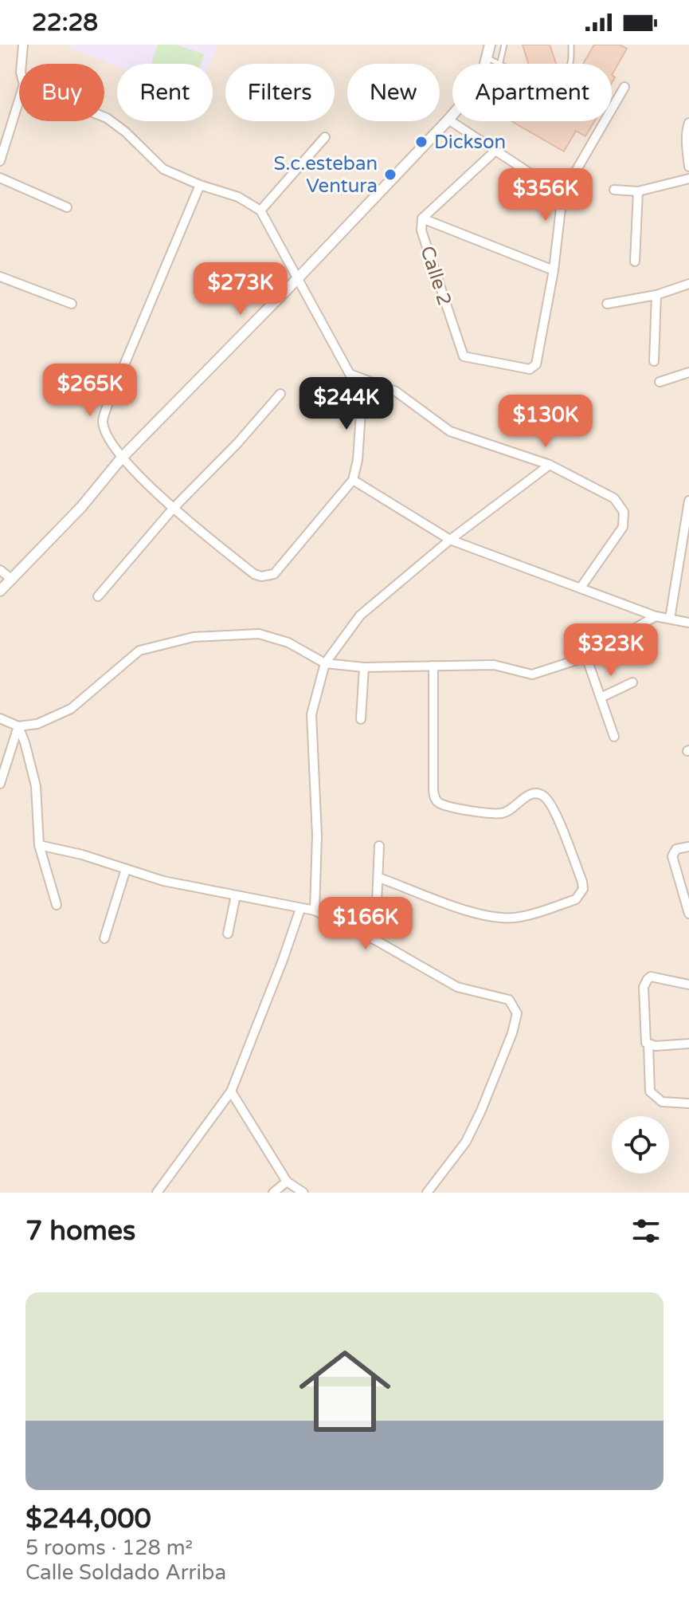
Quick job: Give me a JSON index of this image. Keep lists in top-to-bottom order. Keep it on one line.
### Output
{"streets":{"street":["Calle 2"]},"places":["Dickson","S.c.esteban Ventura"],"page":{"status":"22:28","chip":["Buy","Rent","Filters","New","Apartment"],"price":["$356K","$273K","$265K","$244K","$130K","$323K","$166K"],"heading":"7 homes","list":[{"name":"$244,000","note":"5 rooms · 128 m² · Calle Soldado Arriba"}]}}
